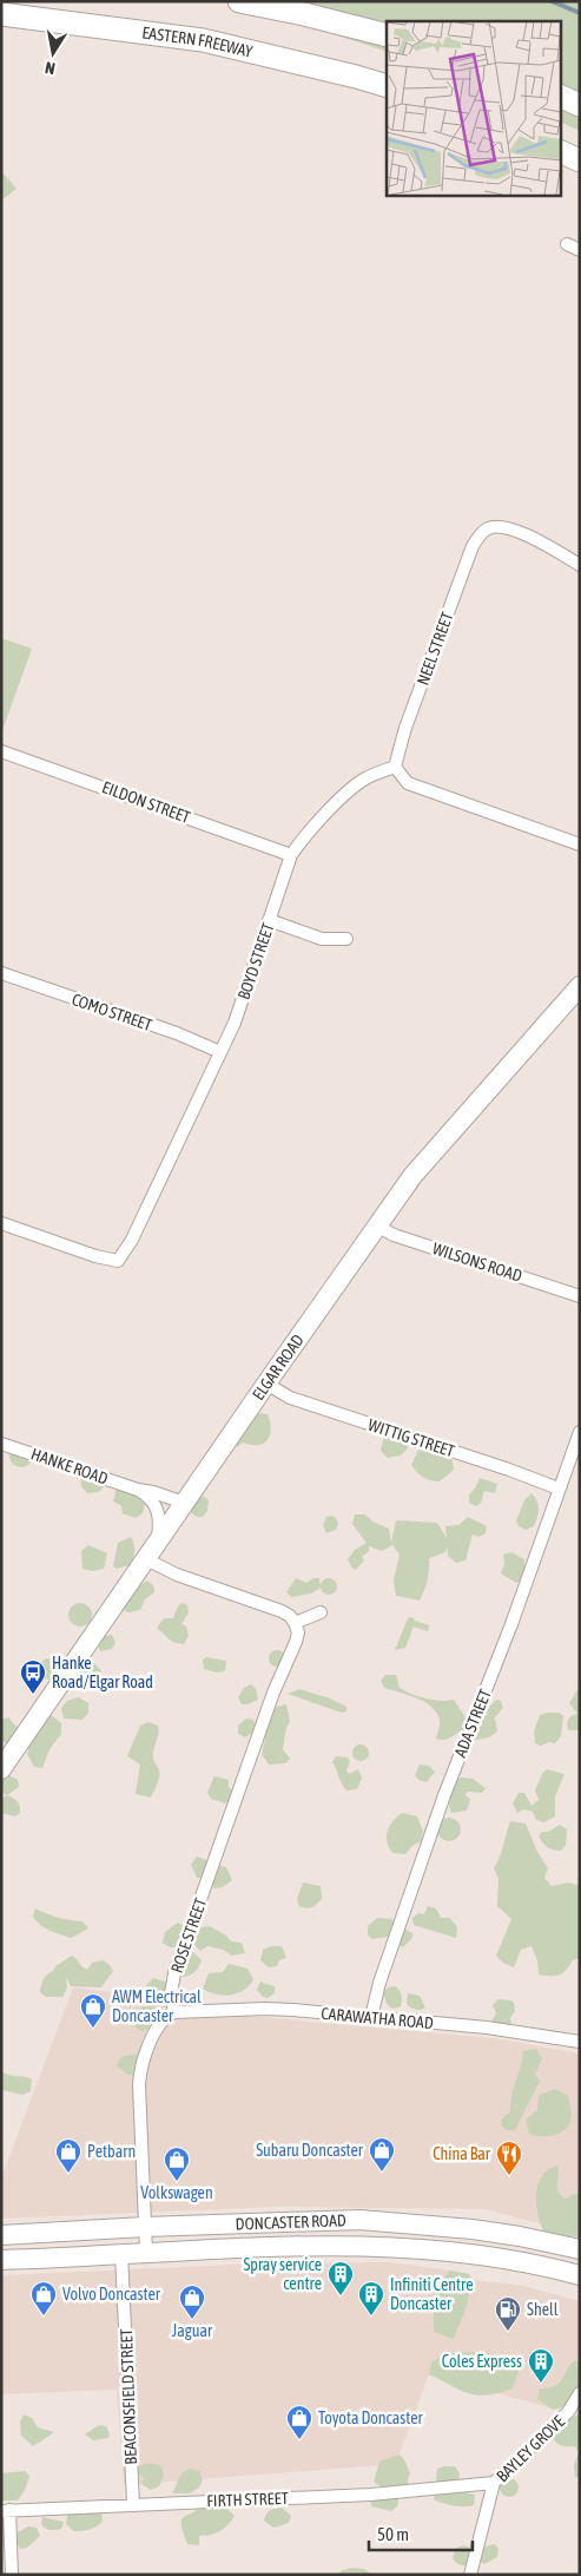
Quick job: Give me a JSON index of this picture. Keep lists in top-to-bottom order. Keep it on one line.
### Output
{"streets":{"highway":["EASTERN FREEWAY"],"main road":["ELGAR ROAD","DONCASTER ROAD"],"street":["NEEL STREET","EILDON STREET","BOYD STREET","COMO STREET","WILSONS ROAD","WITTIG STREET","HANKE ROAD","ADA STREET","ROSE STREET","CARAWATHA ROAD","BEACONSFIELD STREET","BAYLEY GROVE","FIRTH STREET"]},"crossings":[["NEEL STREET","BOYD STREET"],["EILDON STREET","BOYD STREET"],["BOYD STREET","COMO STREET"],["WILSONS ROAD","ELGAR ROAD"],["ELGAR ROAD","WITTIG STREET"],["ELGAR ROAD","HANKE ROAD"],["WITTIG STREET","ADA STREET"],["ADA STREET","CARAWATHA ROAD"],["ROSE STREET","CARAWATHA ROAD"],["DONCASTER ROAD","BEACONSFIELD STREET"],["BEACONSFIELD STREET","FIRTH STREET"],["BAYLEY GROVE","FIRTH STREET"]],"places":{"bus stop":["Hanke Road/Elgar Road"],"shop":["AWM Electrical Doncaster","Subaru Doncaster","Petbarn","Volkswagen","Volvo Doncaster","Jaguar","Toyota Doncaster"],"restaurant":["China Bar"],"building":["Spray service centre","Infiniti Centre Doncaster","Coles Express"],"fuel station":["Shell"]},"scale_bar":"50 m","north":"bottom"}
